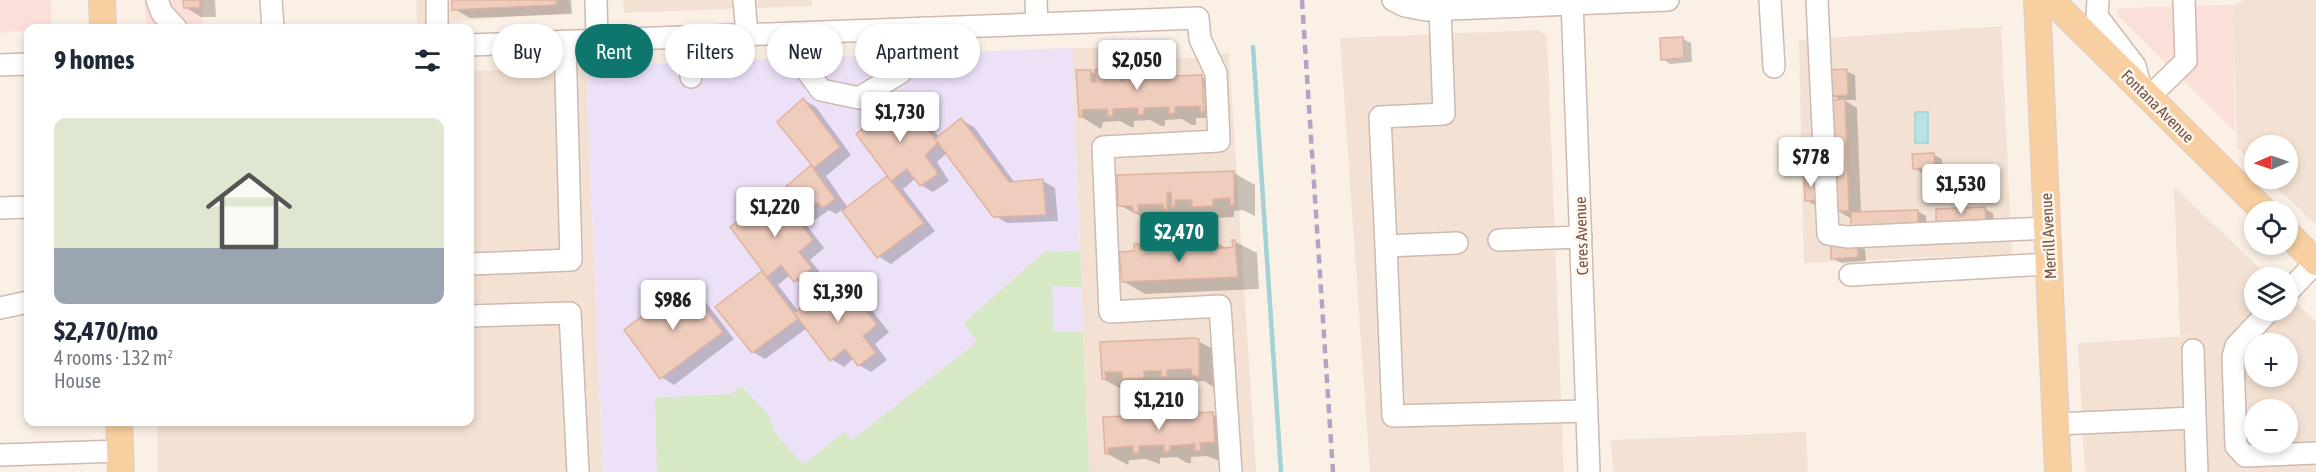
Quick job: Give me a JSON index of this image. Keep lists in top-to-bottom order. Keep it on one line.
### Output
{"streets":{"main road":["Fontana Avenue","Merrill Avenue"],"street":["Ceres Avenue"]},"north":"left","page":{"chip":["Buy","Rent","Filters","New","Apartment"],"heading":"9 homes","price":["$2,050","$1,730","$778","$1,530","$1,220","$2,470","$1,390","$986","$1,210"],"list":[{"name":"$2,470/mo","note":"4 rooms · 132 m² · House"}],"map_buttons":["+","−"]}}
